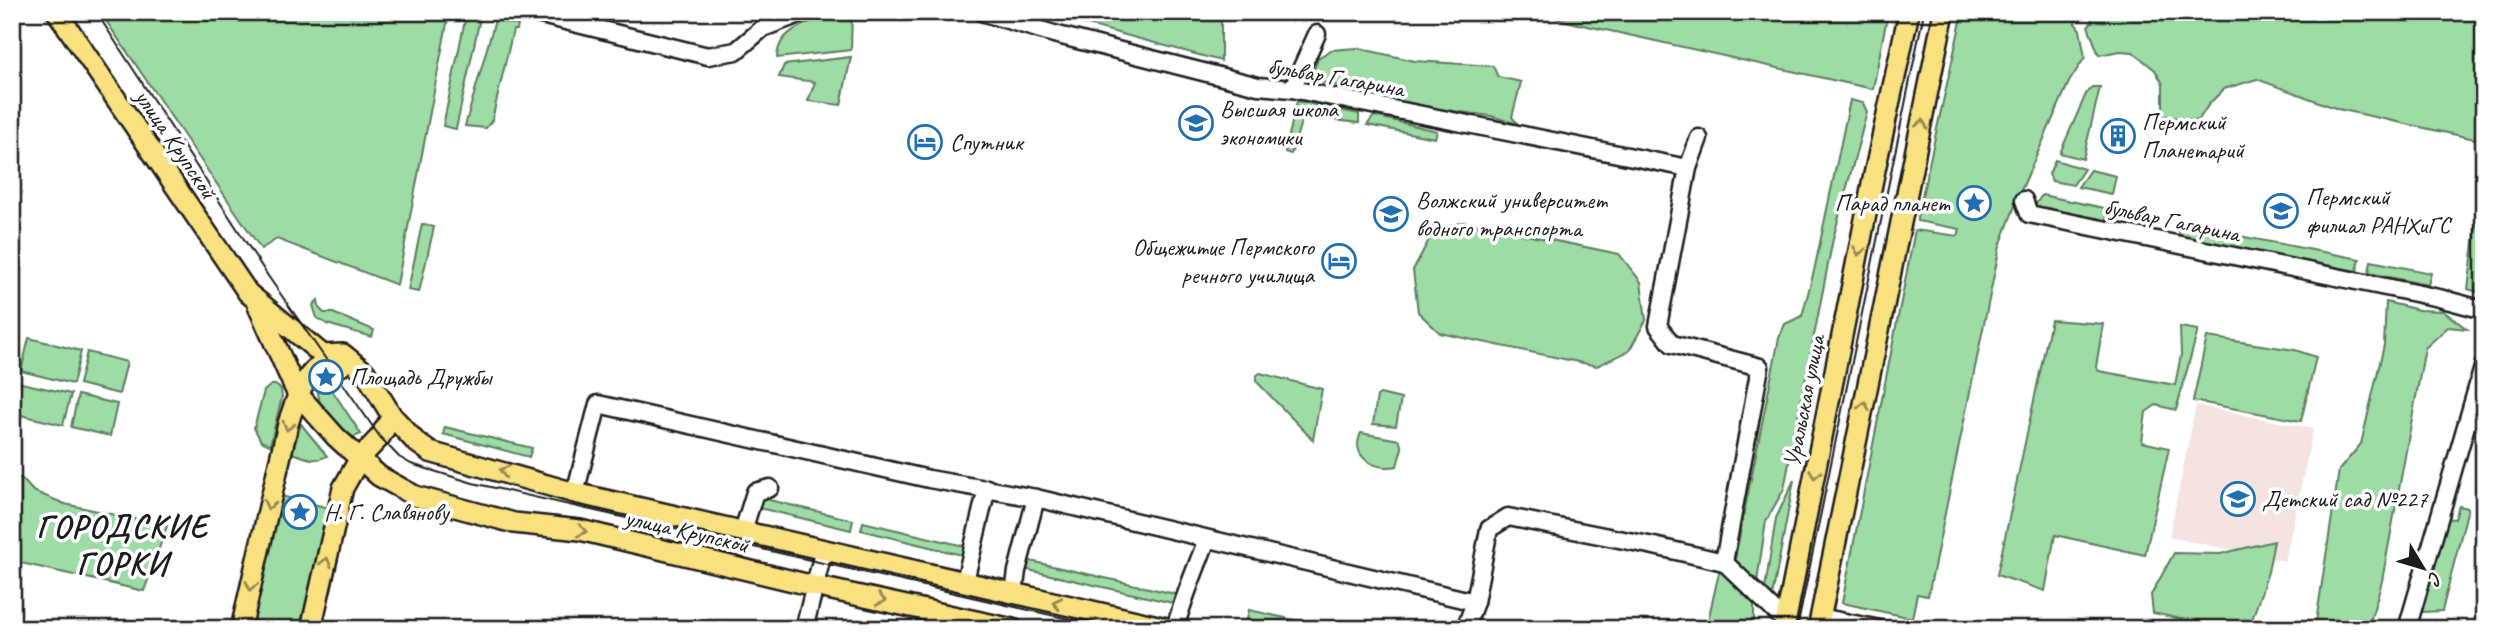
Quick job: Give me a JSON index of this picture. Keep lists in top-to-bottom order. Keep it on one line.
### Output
{"streets":{"main road":["улица Крупской","Уральская улица"],"street":["бульвар Гагарина"]},"districts":["ГОРОДСКИЕ ГОРКИ"],"places":{"school or university":["Высшая школа экономики","Пермский филиал РАНХиГС","Волжский университет водного транспорта","Детский сад №227"],"building":["Пермский Планетарий"],"hotel":["Спутник","Общежитие Пермского речного училища"],"place":["Парад планет","Площадь Дружбы","Н. Г. Славянову"]},"north":"bottom right"}
